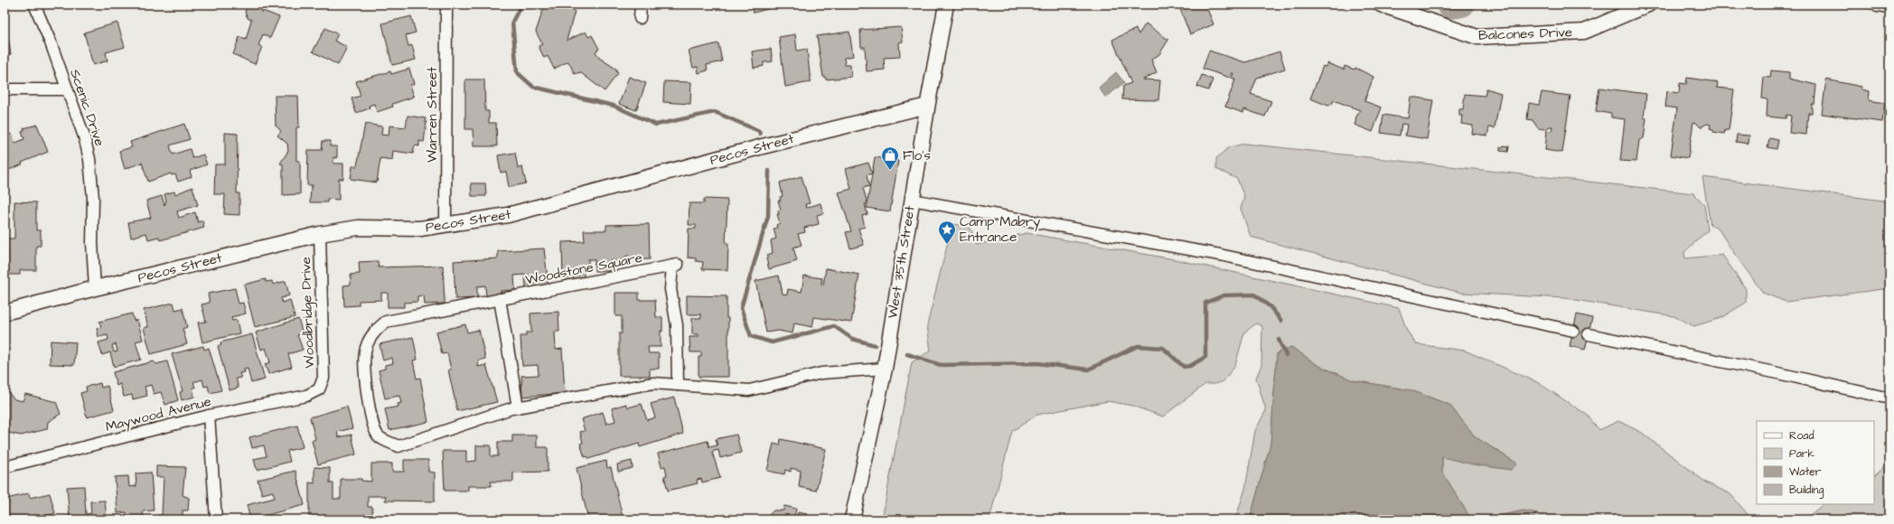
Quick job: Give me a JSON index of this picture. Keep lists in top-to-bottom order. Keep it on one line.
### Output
{"streets":{"street":["Balcones Drive","Scenic Drive","Warren Street","Pecos Street","West 35th Street","Woodstone Square","Woodbridge Drive","Maywood Avenue"]},"crossings":[["Scenic Drive","Pecos Street"],["Warren Street","Pecos Street"],["Pecos Street","West 35th Street"],["Pecos Street","Woodbridge Drive"],["West 35th Street","Woodstone Square"],["Woodbridge Drive","Maywood Avenue"]],"places":{"shop":["Flo's"],"place":["Camp Mabry Entrance"]},"legend":["Road","Park","Water","Building"]}
